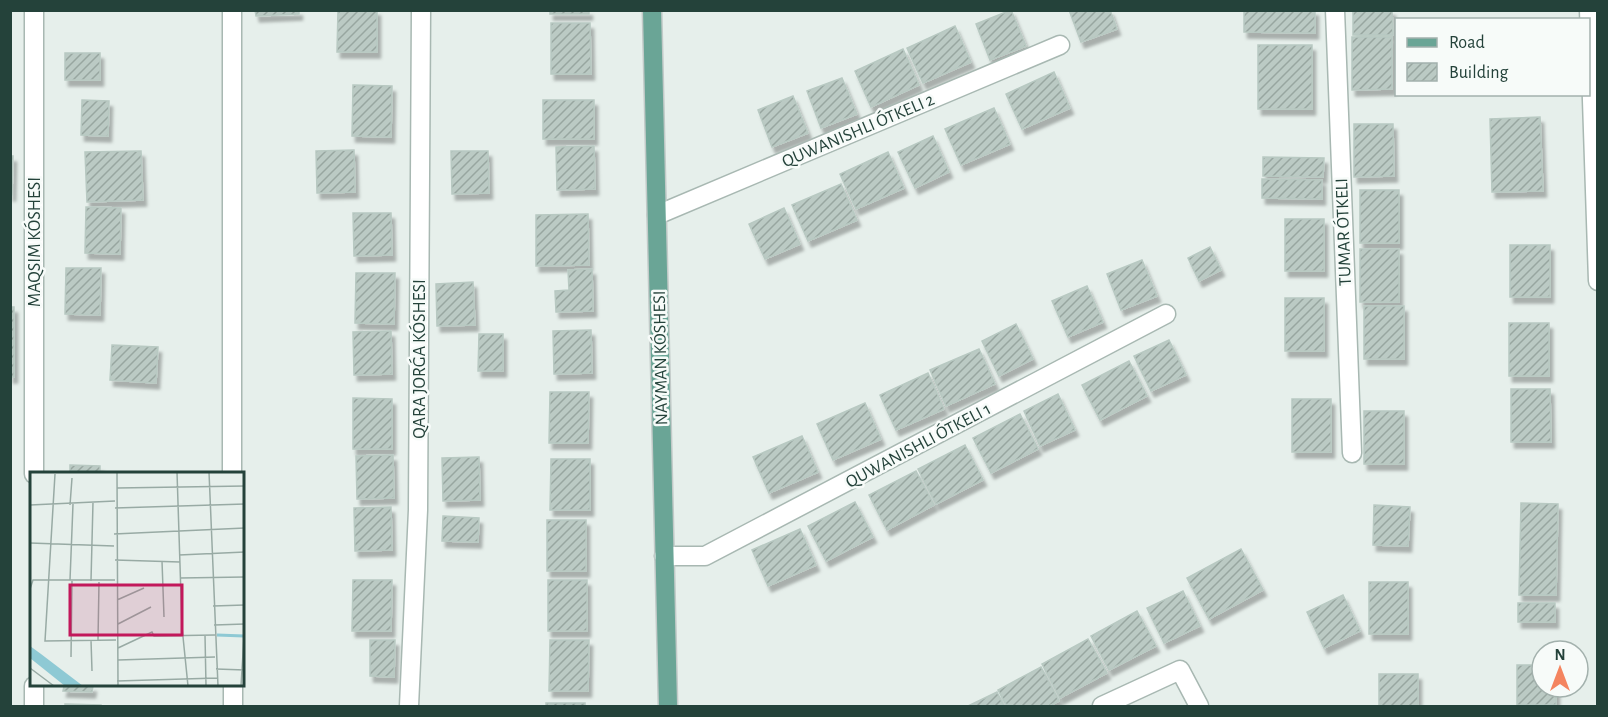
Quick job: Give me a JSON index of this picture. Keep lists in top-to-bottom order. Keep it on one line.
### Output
{"streets":{"main road":["NAYMAN KÓSHESI"],"street":["TUMAR ÓTKELI","QARA JORǴA KÓSHESI"]},"legend":["Road","Building"],"north":"top"}
